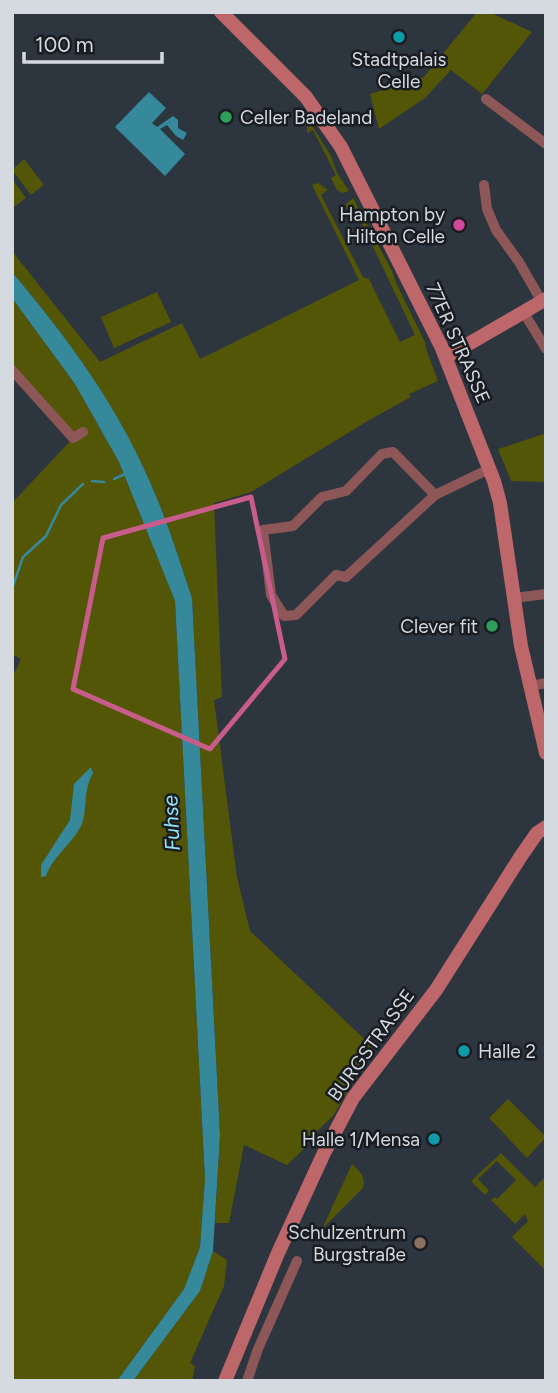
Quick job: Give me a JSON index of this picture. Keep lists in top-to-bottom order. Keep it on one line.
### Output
{"streets":{"street":["77ER STRASSE","BURGSTRASSE"]},"water":["Fuhse"],"places":["Stadtpalais Celle","Celler Badeland","Hampton by Hilton Celle","Clever fit","Halle 2","Halle 1/Mensa","Schulzentrum Burgstraße"],"scale_bar":"100 m"}
